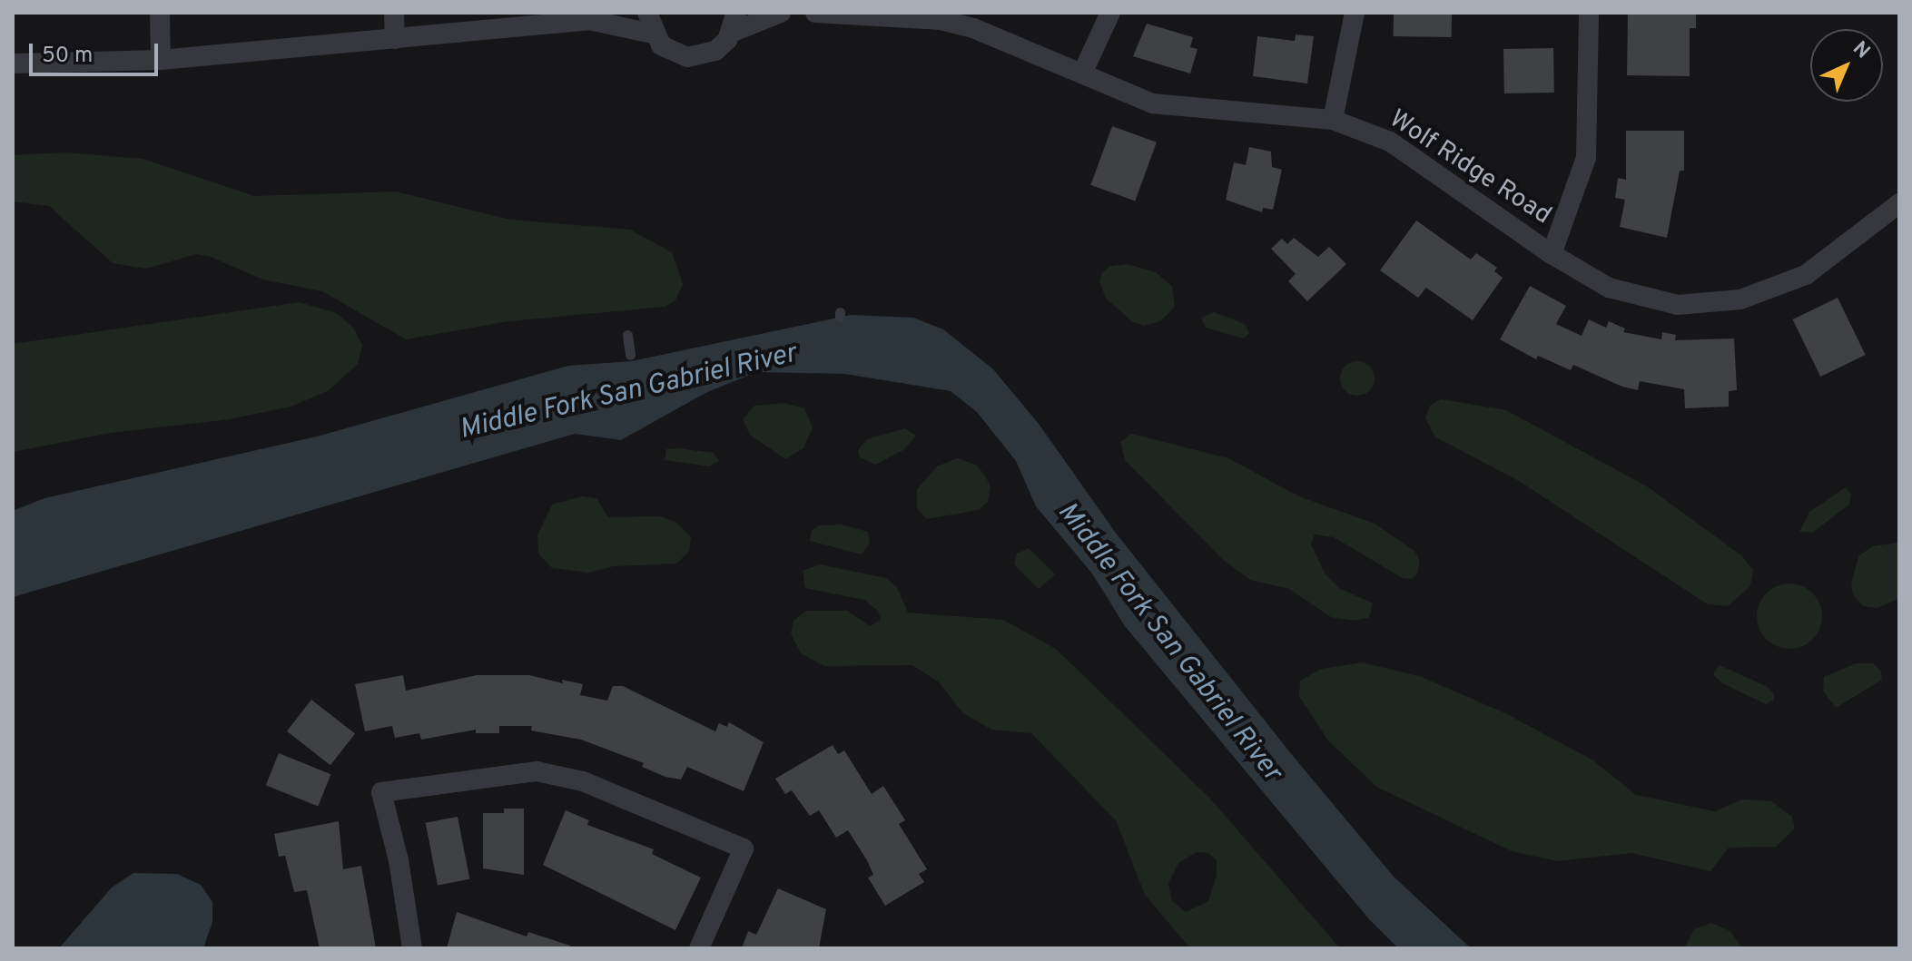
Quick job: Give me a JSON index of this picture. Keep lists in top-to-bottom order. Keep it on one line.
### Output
{"streets":{"street":["Wolf Ridge Road"]},"water":["Middle Fork San Gabriel River"],"scale_bar":"50 m","north":"top right"}
